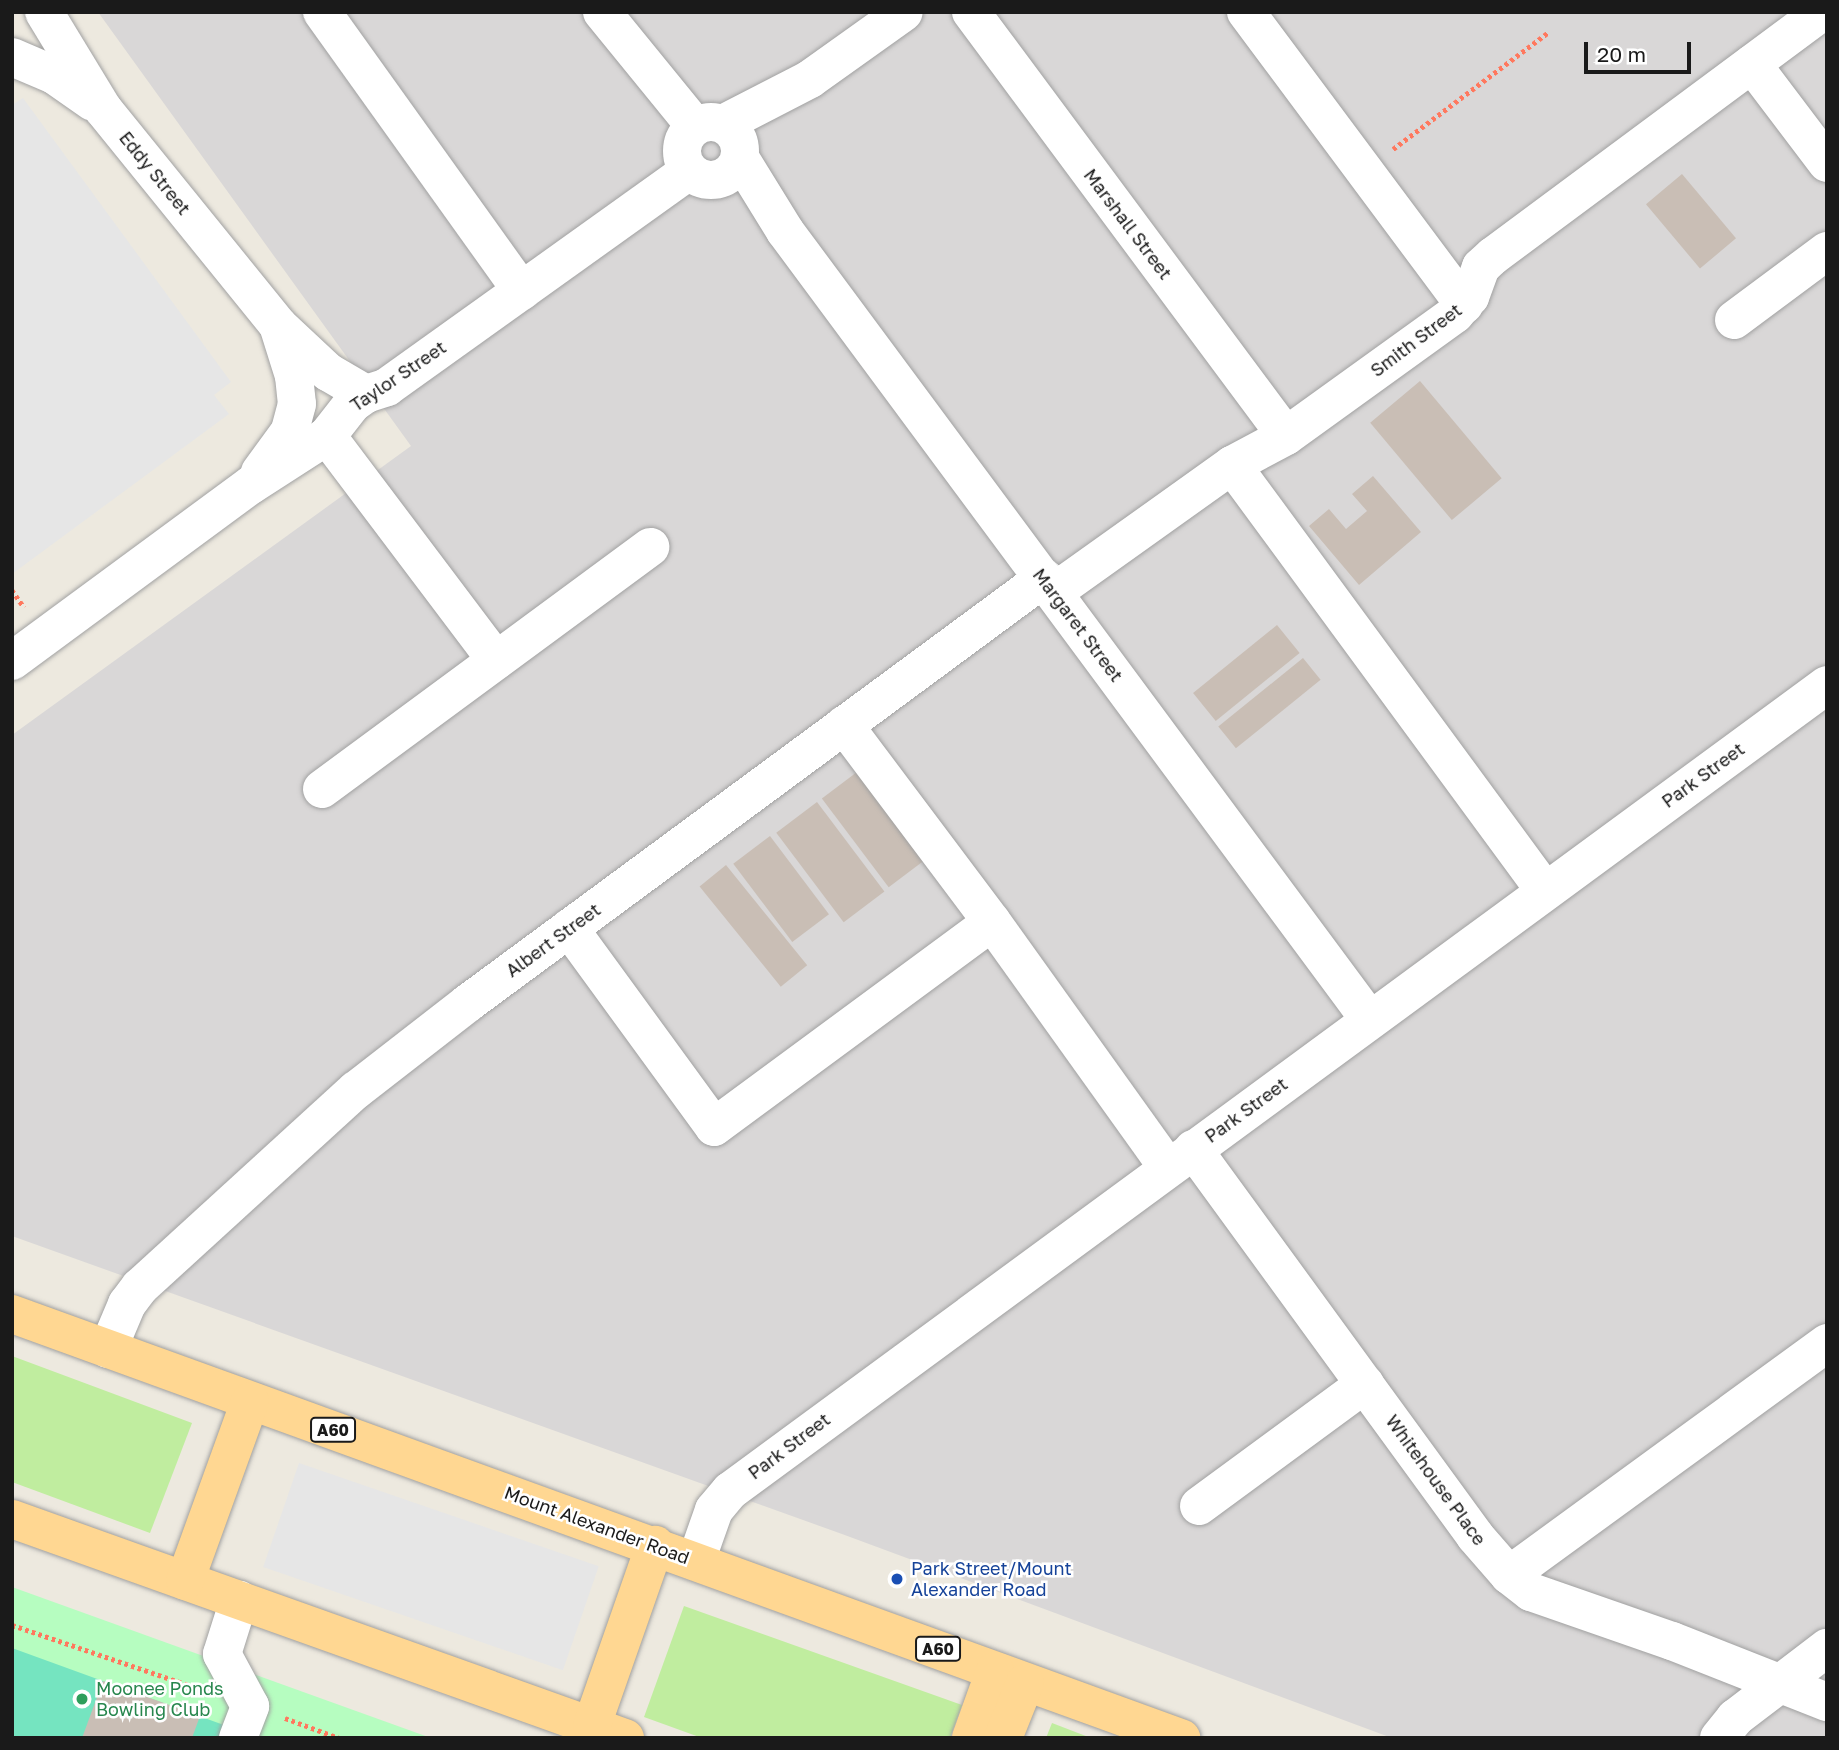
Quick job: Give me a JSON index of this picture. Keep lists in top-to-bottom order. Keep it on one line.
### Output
{"streets":{"main road":["A60","Mount Alexander Road"],"street":["Eddy Street","Marshall Street","Smith Street","Taylor Street","Margaret Street","Park Street","Albert Street","Whitehouse Place"]},"crossings":[["Eddy Street","Taylor Street"],["Marshall Street","Smith Street"],["Smith Street","Margaret Street"],["Smith Street","Albert Street"],["Taylor Street","Margaret Street"],["Margaret Street","Park Street"],["Margaret Street","Albert Street"],["Park Street","Whitehouse Place"],["Park Street","Mount Alexander Road"],["Albert Street","Whitehouse Place"],["Albert Street","Mount Alexander Road"]],"places":["Park Street/Mount Alexander Road","Moonee Ponds Bowling Club"],"scale_bar":"20 m"}
